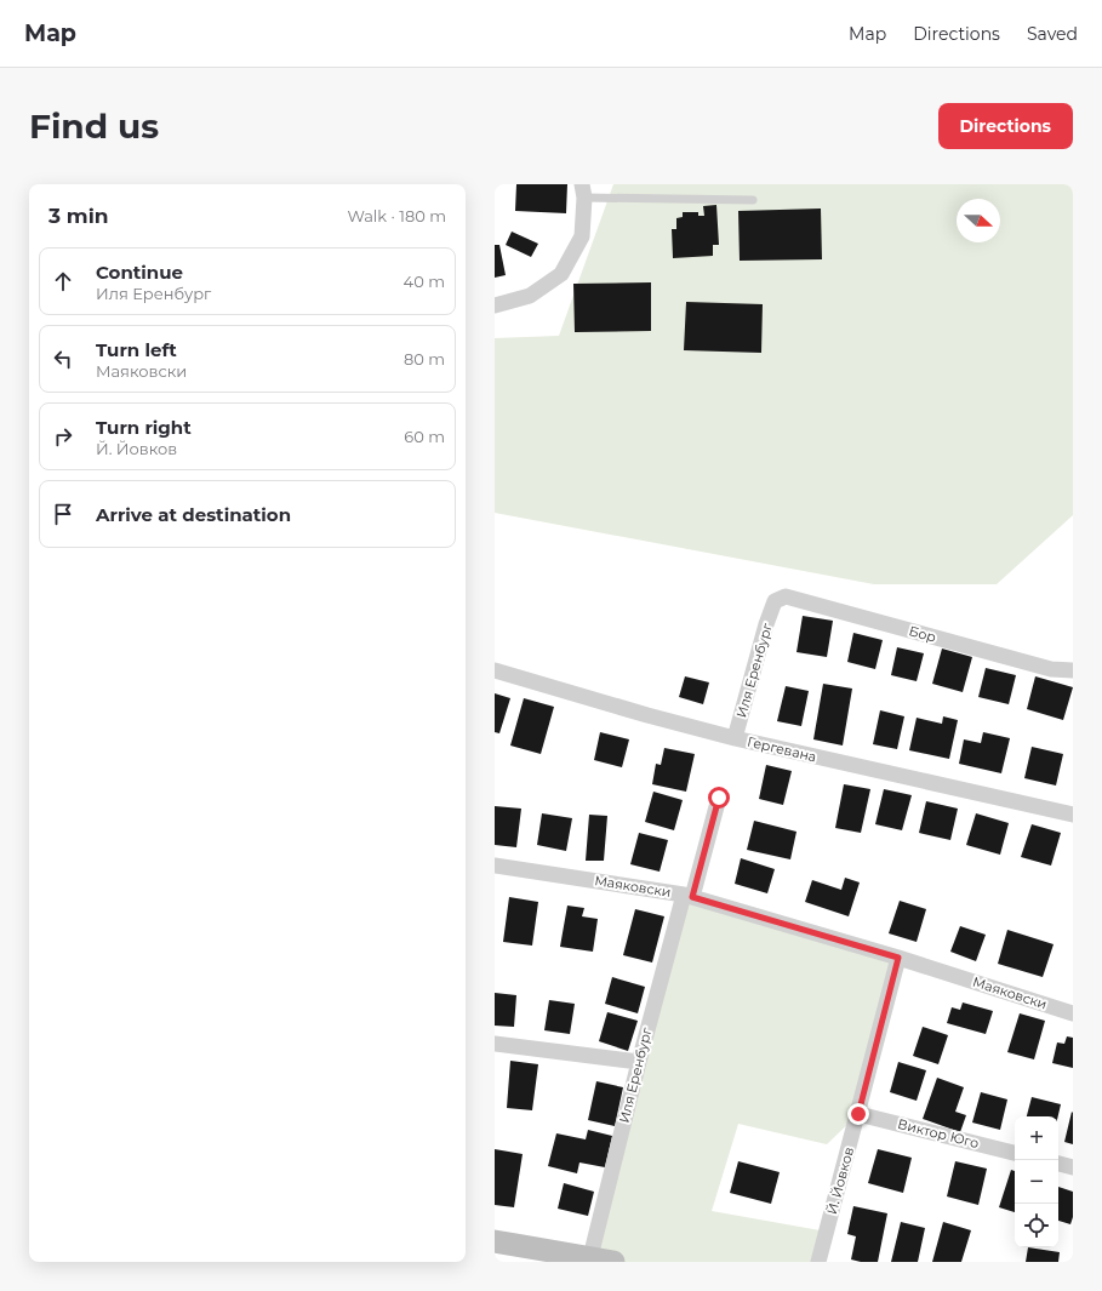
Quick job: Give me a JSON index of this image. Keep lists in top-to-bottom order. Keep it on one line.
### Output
{"streets":{"street":["Бор","Иля Еренбург","Гергевана","Маяковски","Виктор Юго","Й. Йовков"]},"crossings":[["Бор","Иля Еренбург"],["Иля Еренбург","Гергевана"],["Иля Еренбург","Маяковски"],["Маяковски","Й. Йовков"],["Виктор Юго","Й. Йовков"]],"north":"right","page":{"header":"Map","nav":["Map","Directions","Saved"],"buttons":"Directions","title":"Find us","heading":["3 min","Walk · 180 m"],"list":[["Continue","Иля Еренбург","40 m"],["Turn left","Маяковски","80 m"],["Turn right","Й. Йовков","60 m"],"Arrive at destination"],"map_buttons":["+","−"]}}
